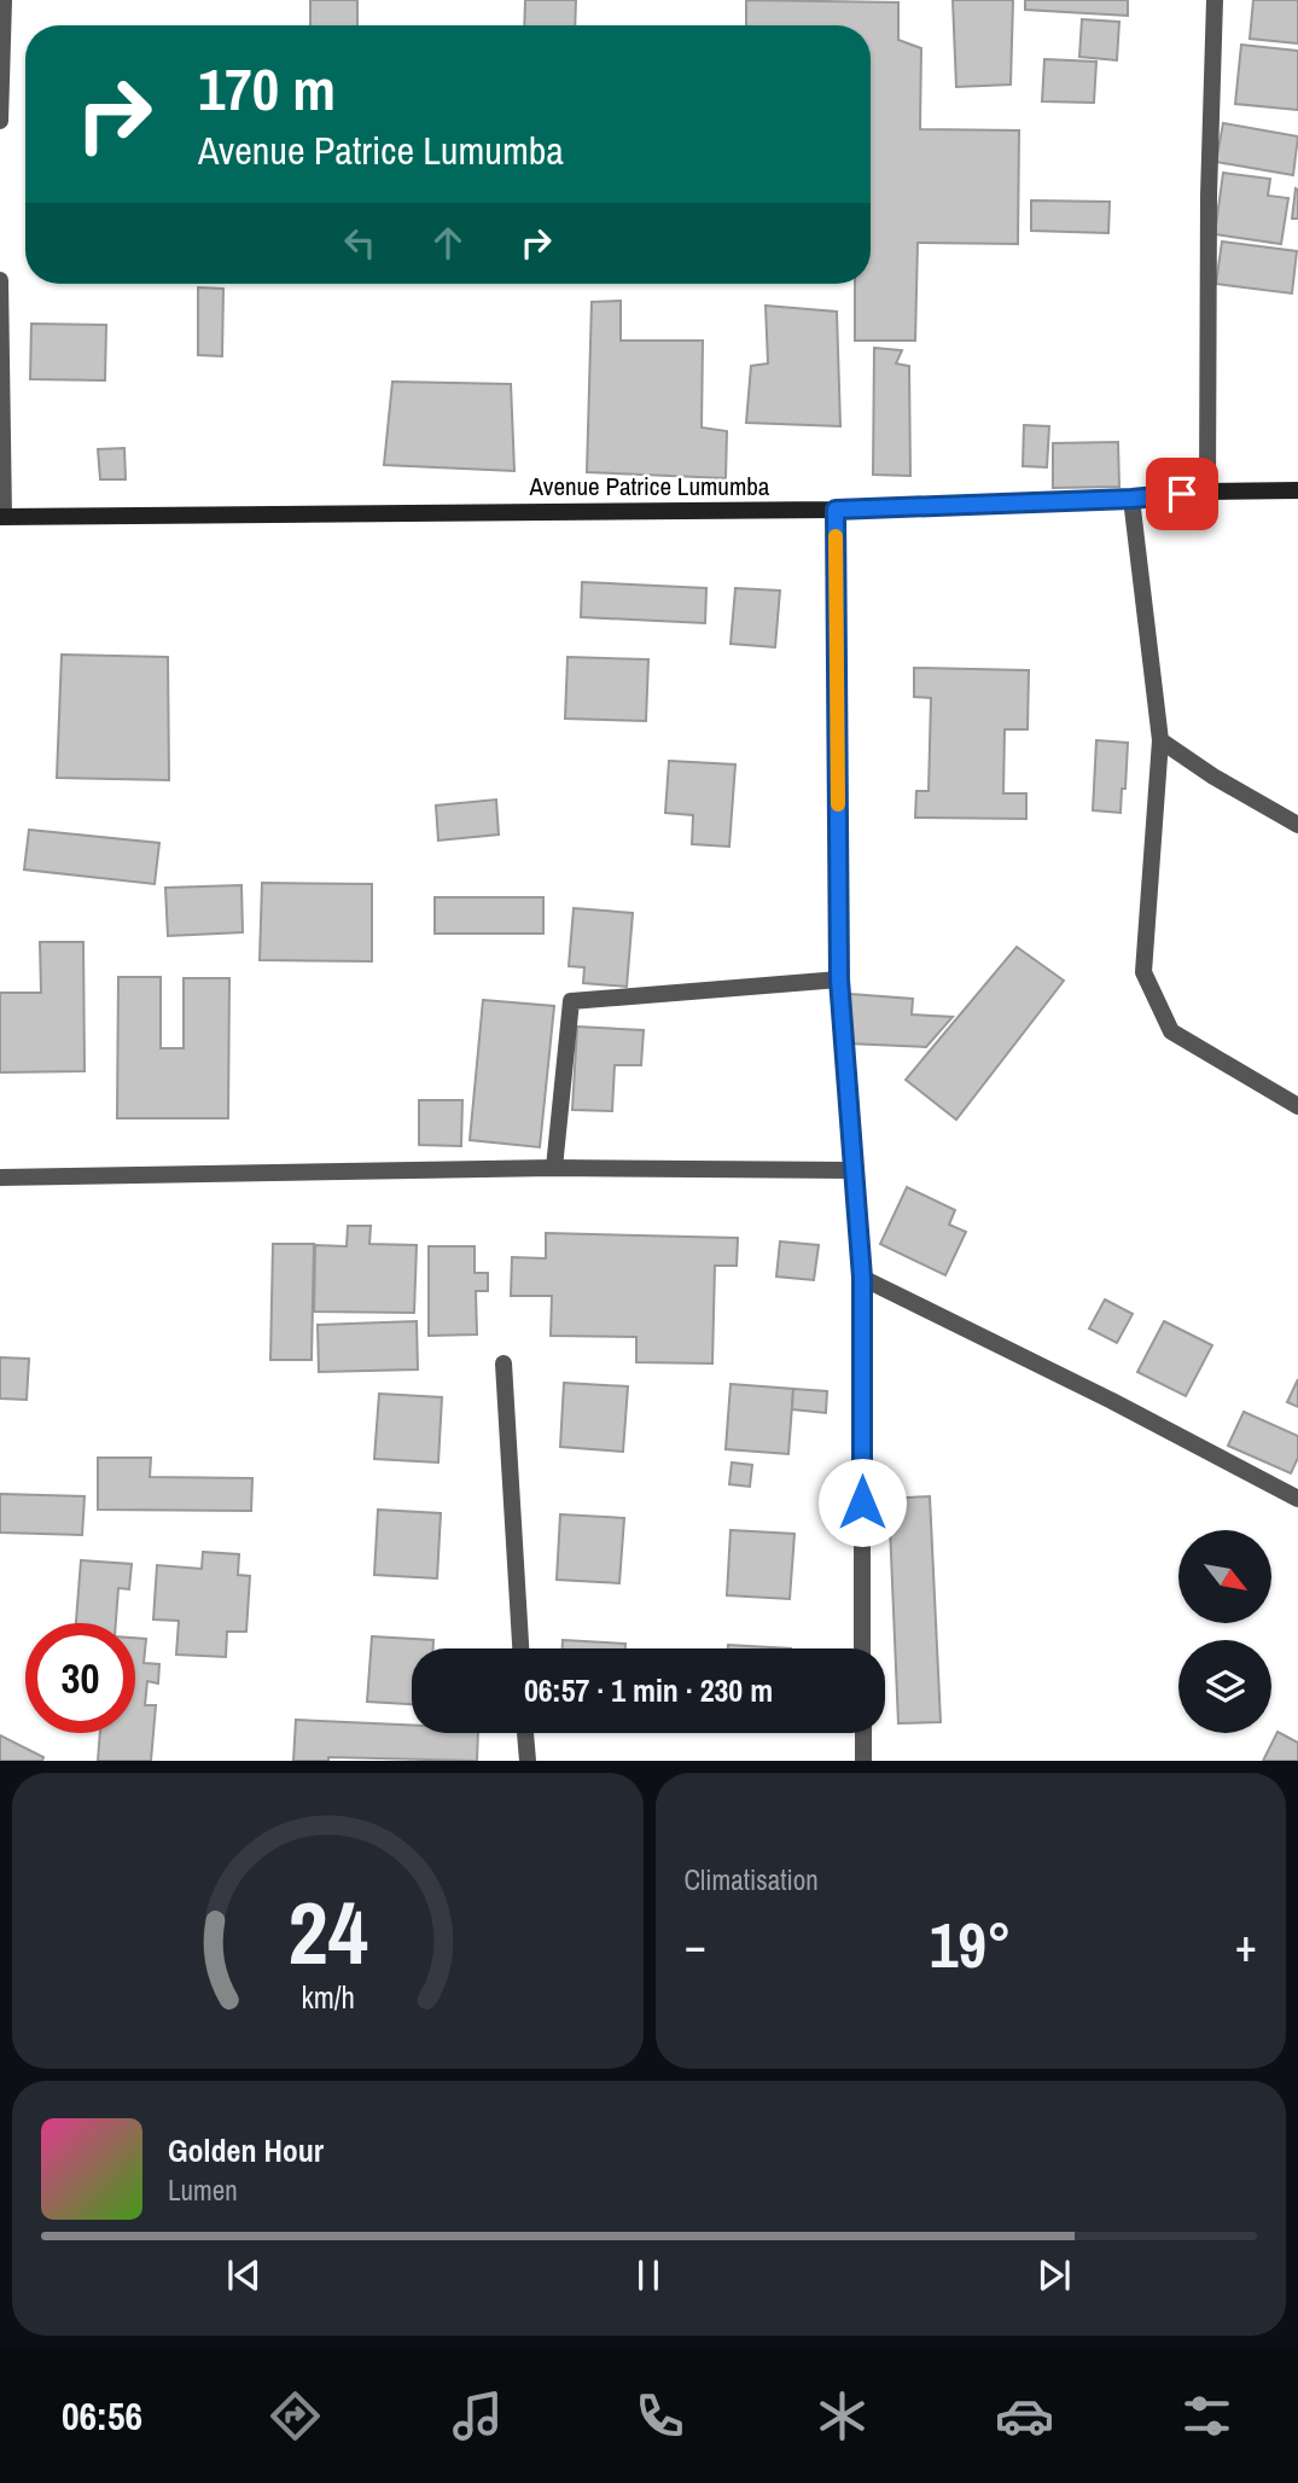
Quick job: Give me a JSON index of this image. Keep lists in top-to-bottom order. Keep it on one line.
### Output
{"streets":{"street":["Avenue Patrice Lumumba"]},"north":"bottom right","page":{"turn":["170 m","Avenue Patrice Lumumba"],"limit":"30","trip":"06:57 · 1 min · 230 m","tile":"Climatisation","heat":["−","19°","+"],"song":["Golden Hour","Lumen"],"tabs":"06:56","gauge":["24","km/h"]}}
